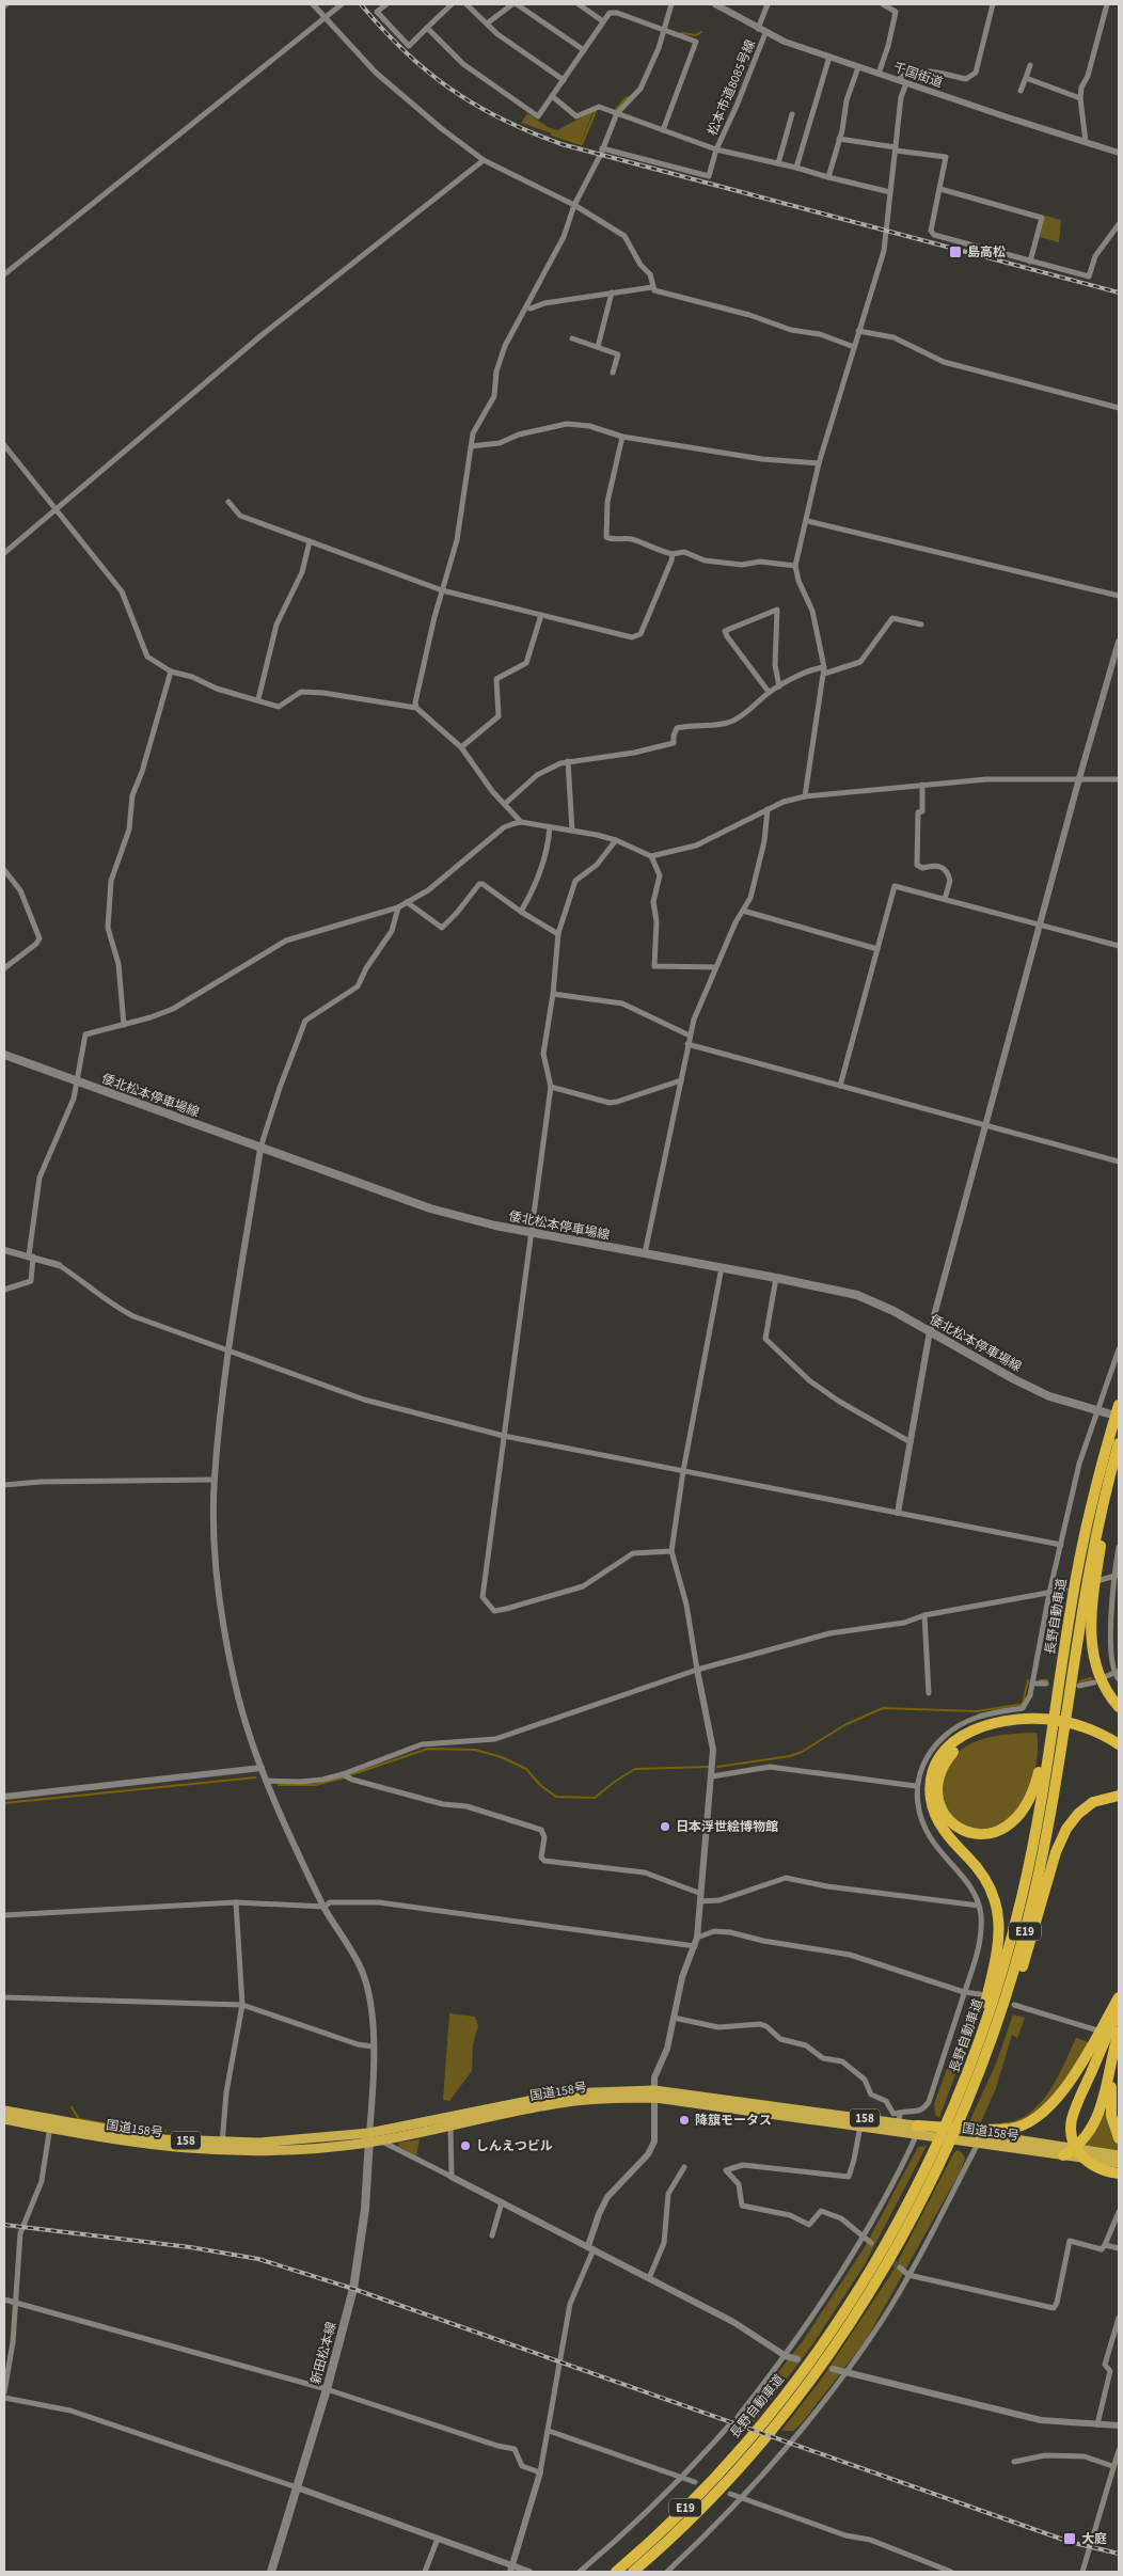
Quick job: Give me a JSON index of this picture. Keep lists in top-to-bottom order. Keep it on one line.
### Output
{"streets":{"highway":["長野自動車道","E19","国道158号","158"],"main road":["倭北松本停車場線","新田松本線"],"street":["千国街道","松本市道8085号線"]},"crossings":[["千国街道","松本市道8085号線"],["国道158号","新田松本線"]],"places":{"transit":["島高松","大庭"],"other":["日本浮世絵博物館","降簱モータス","しんえつビル"]}}
